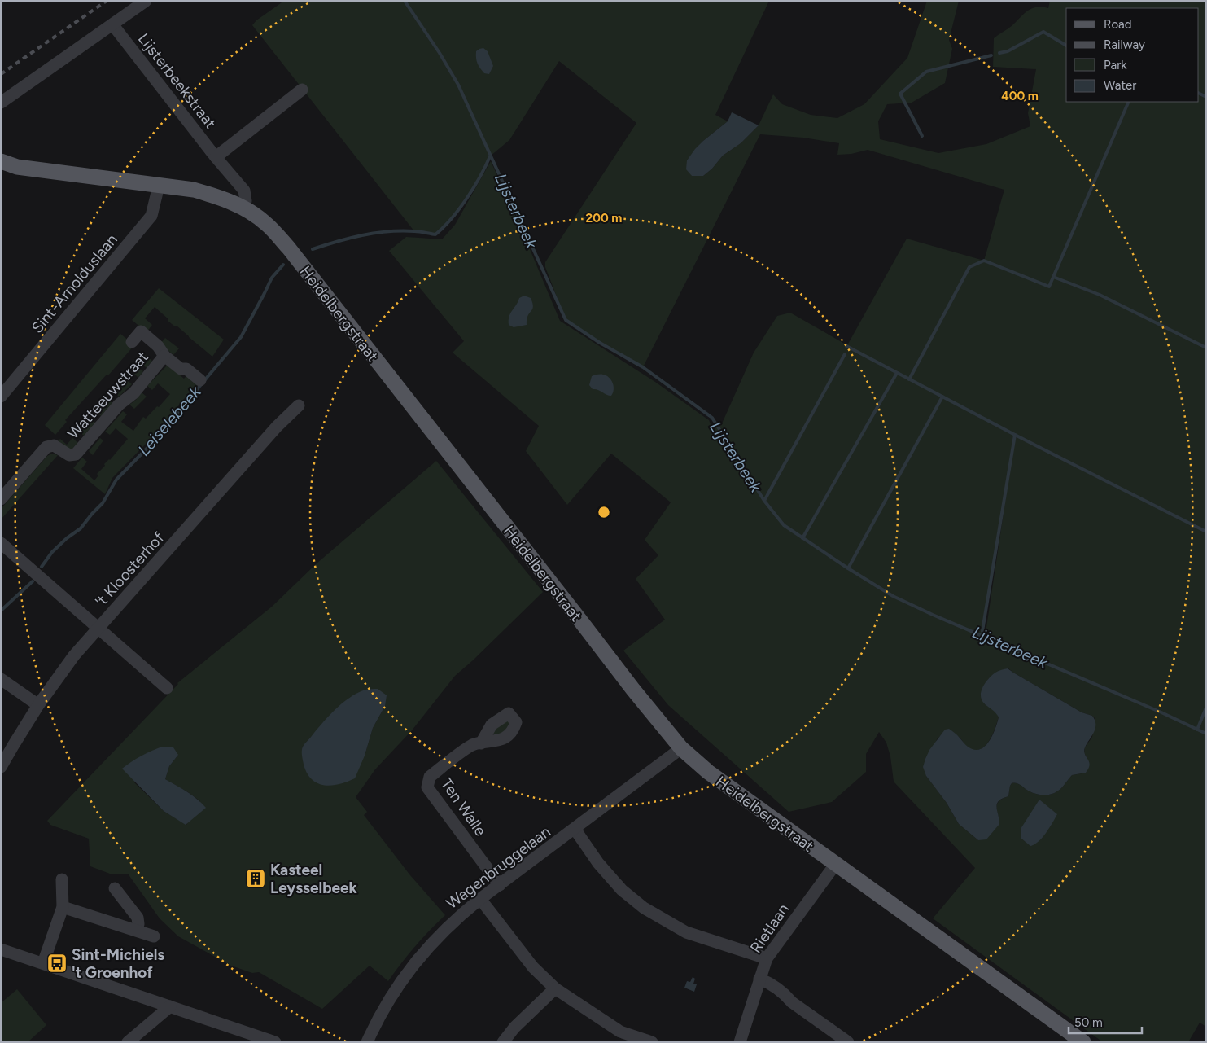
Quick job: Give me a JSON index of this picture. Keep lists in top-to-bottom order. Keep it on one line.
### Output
{"streets":{"main road":["Heidelbergstraat"],"street":["Lijsterbeekstraat","Sint-Arnolduslaan","Watteeuwstraat","'t Kloosterhof","Ten Walle","Wagenbruggelaan","Rietlaan"]},"crossings":[["Lijsterbeekstraat","Heidelbergstraat"],["Sint-Arnolduslaan","Heidelbergstraat"],["Heidelbergstraat","Wagenbruggelaan"],["Heidelbergstraat","Rietlaan"],["Ten Walle","Wagenbruggelaan"]],"water":["Lijsterbeek","Leiselebeek"],"places":{"building":["Kasteel Leysselbeek"],"bus stop":["Sint-Michiels 't Groenhof"]},"legend":["Road","Railway","Park","Water"],"scale_bar":"50 m","rings":["400 m","200 m"]}
